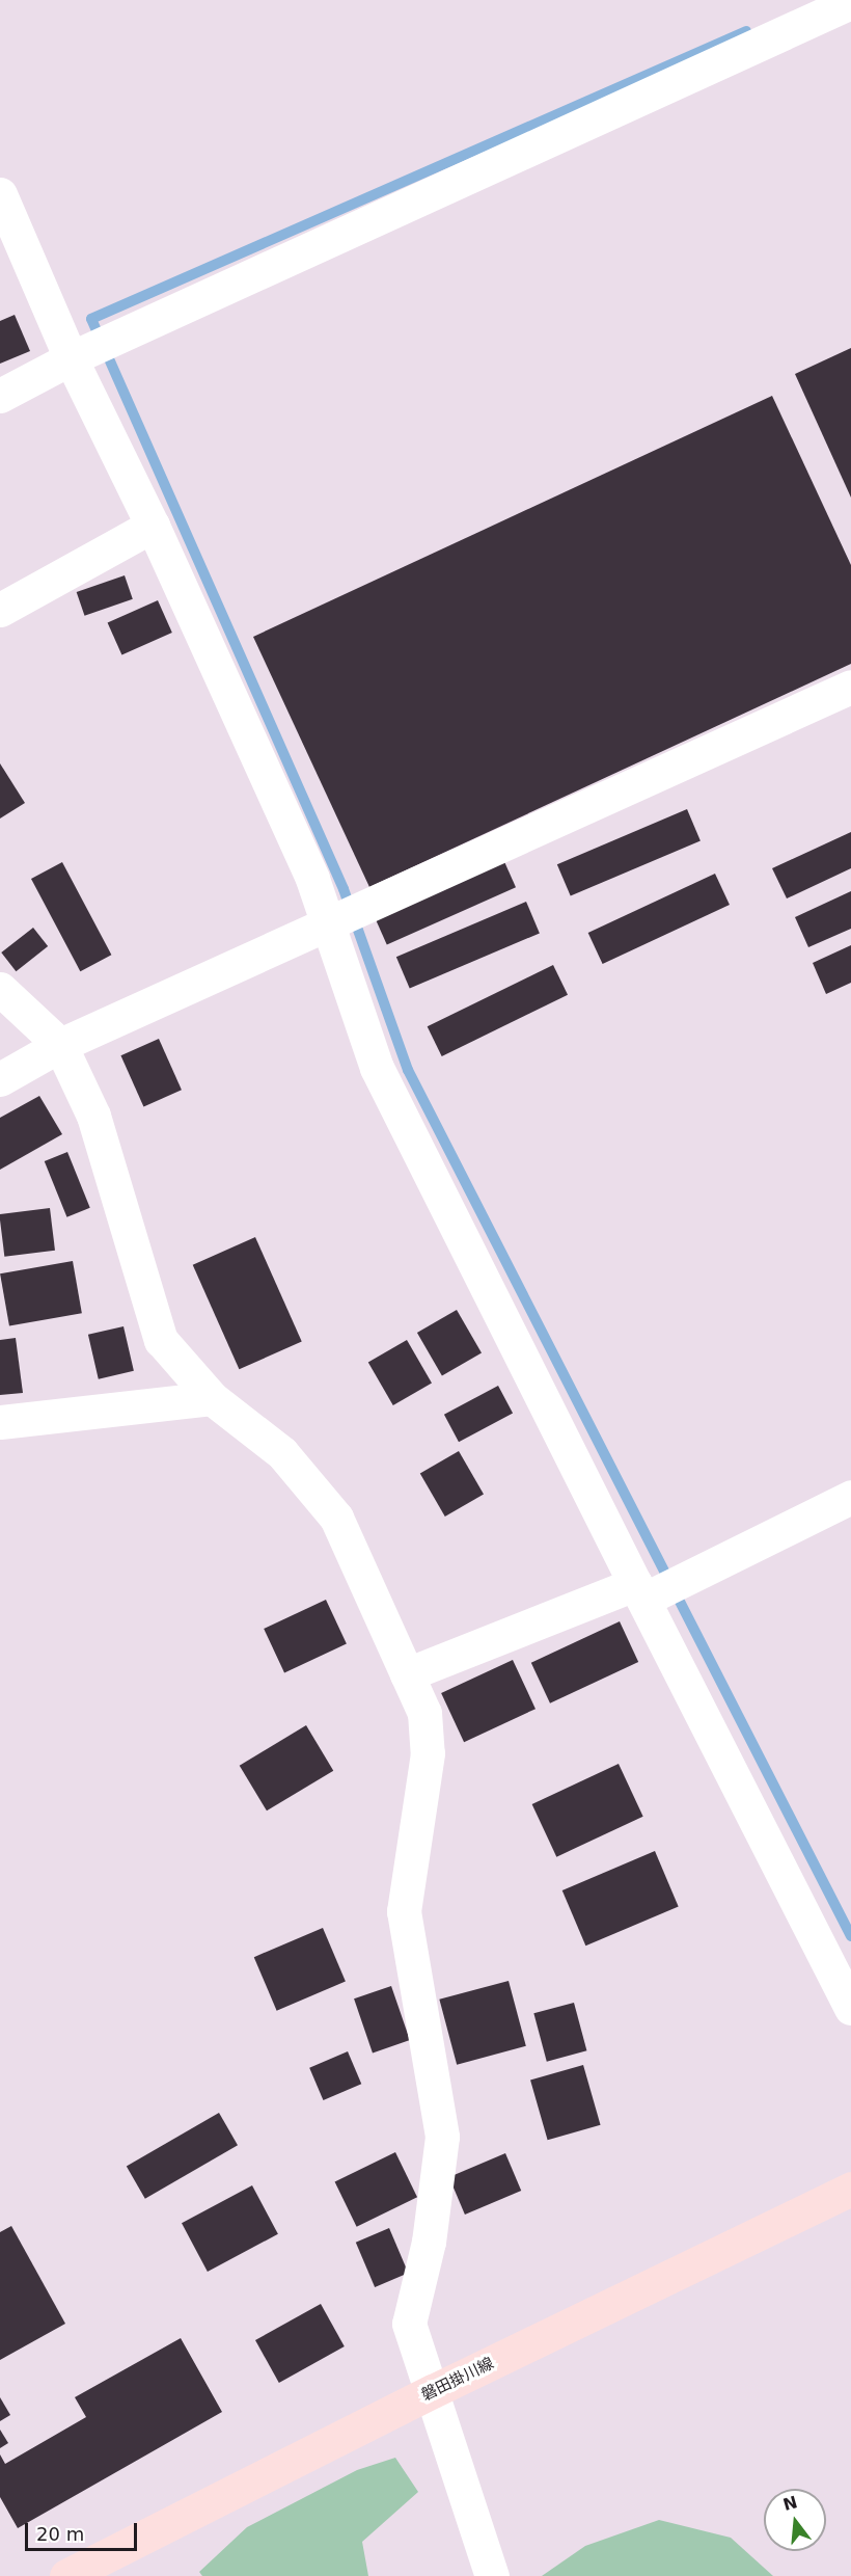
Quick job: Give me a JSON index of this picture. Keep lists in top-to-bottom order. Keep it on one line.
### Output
{"streets":{"main road":["磐田掛川線"]},"scale_bar":"20 m","north":"top"}
